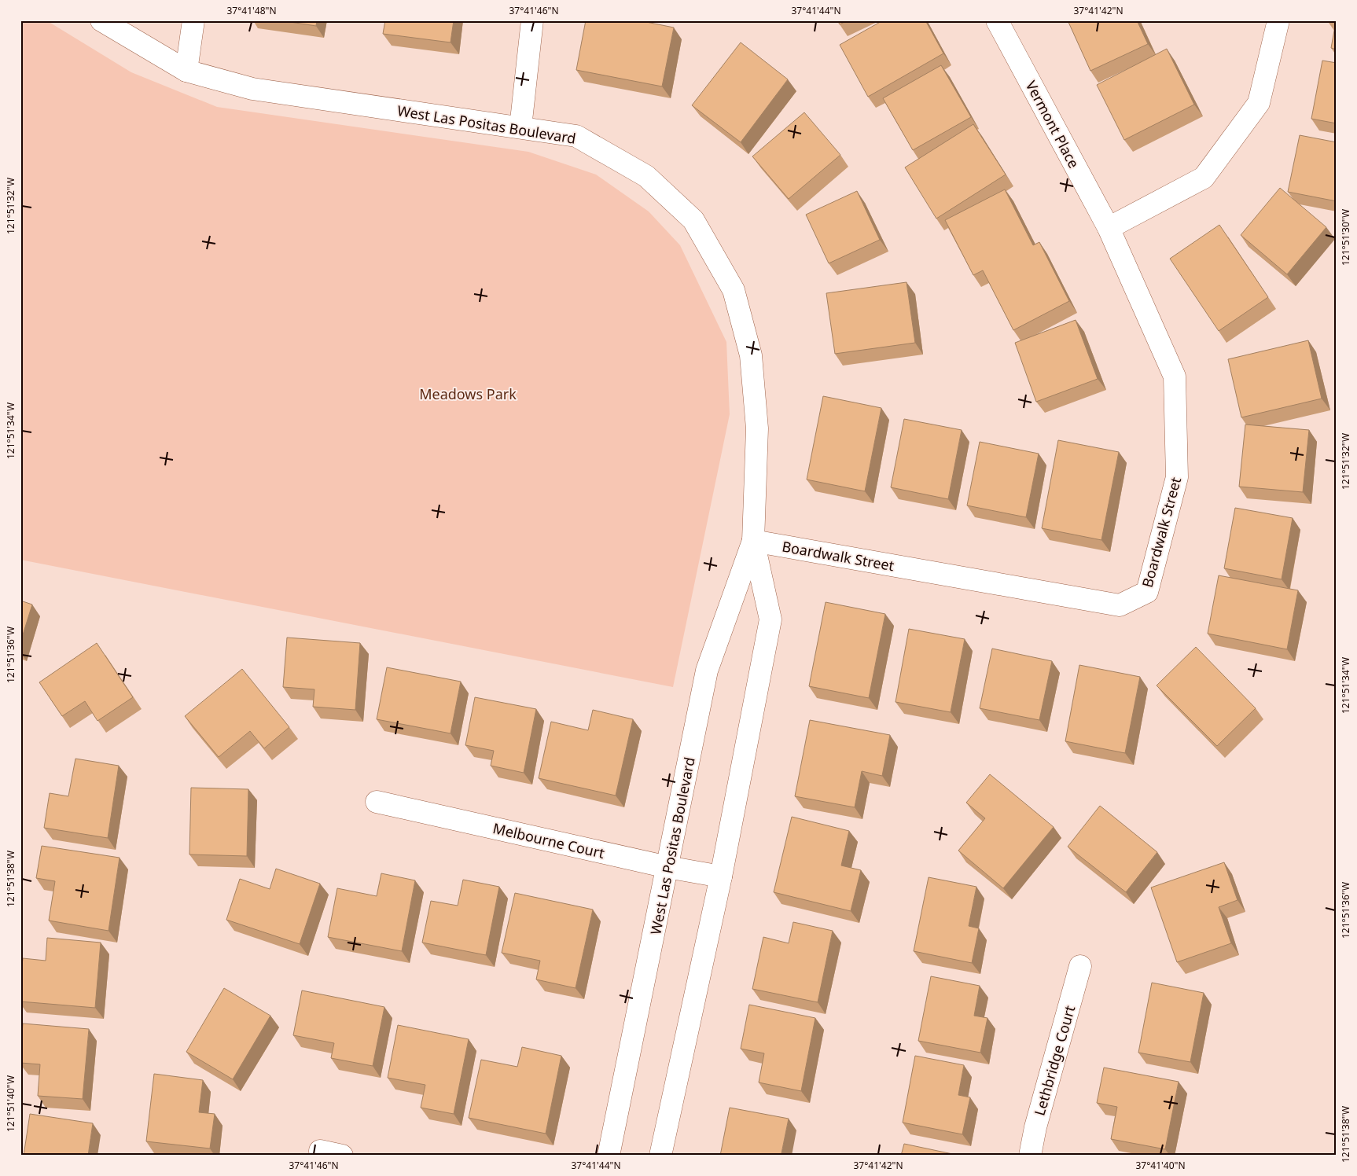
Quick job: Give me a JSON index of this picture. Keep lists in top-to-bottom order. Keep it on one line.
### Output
{"streets":{"street":["West Las Positas Boulevard","Vermont Place","Boardwalk Street","Melbourne Court","Lethbridge Court"]},"crossings":[["West Las Positas Boulevard","Boardwalk Street"],["West Las Positas Boulevard","Melbourne Court"],["Vermont Place","Boardwalk Street"]],"parks":["Meadows Park"],"coordinates":["37°41'48\"N","37°41'46\"N","37°41'44\"N","37°41'42\"N","121°51'32\"W","121°51'30\"W","121°51'34\"W","121°51'36\"W","121°51'38\"W","121°51'40\"W","37°41'40\"N"]}
